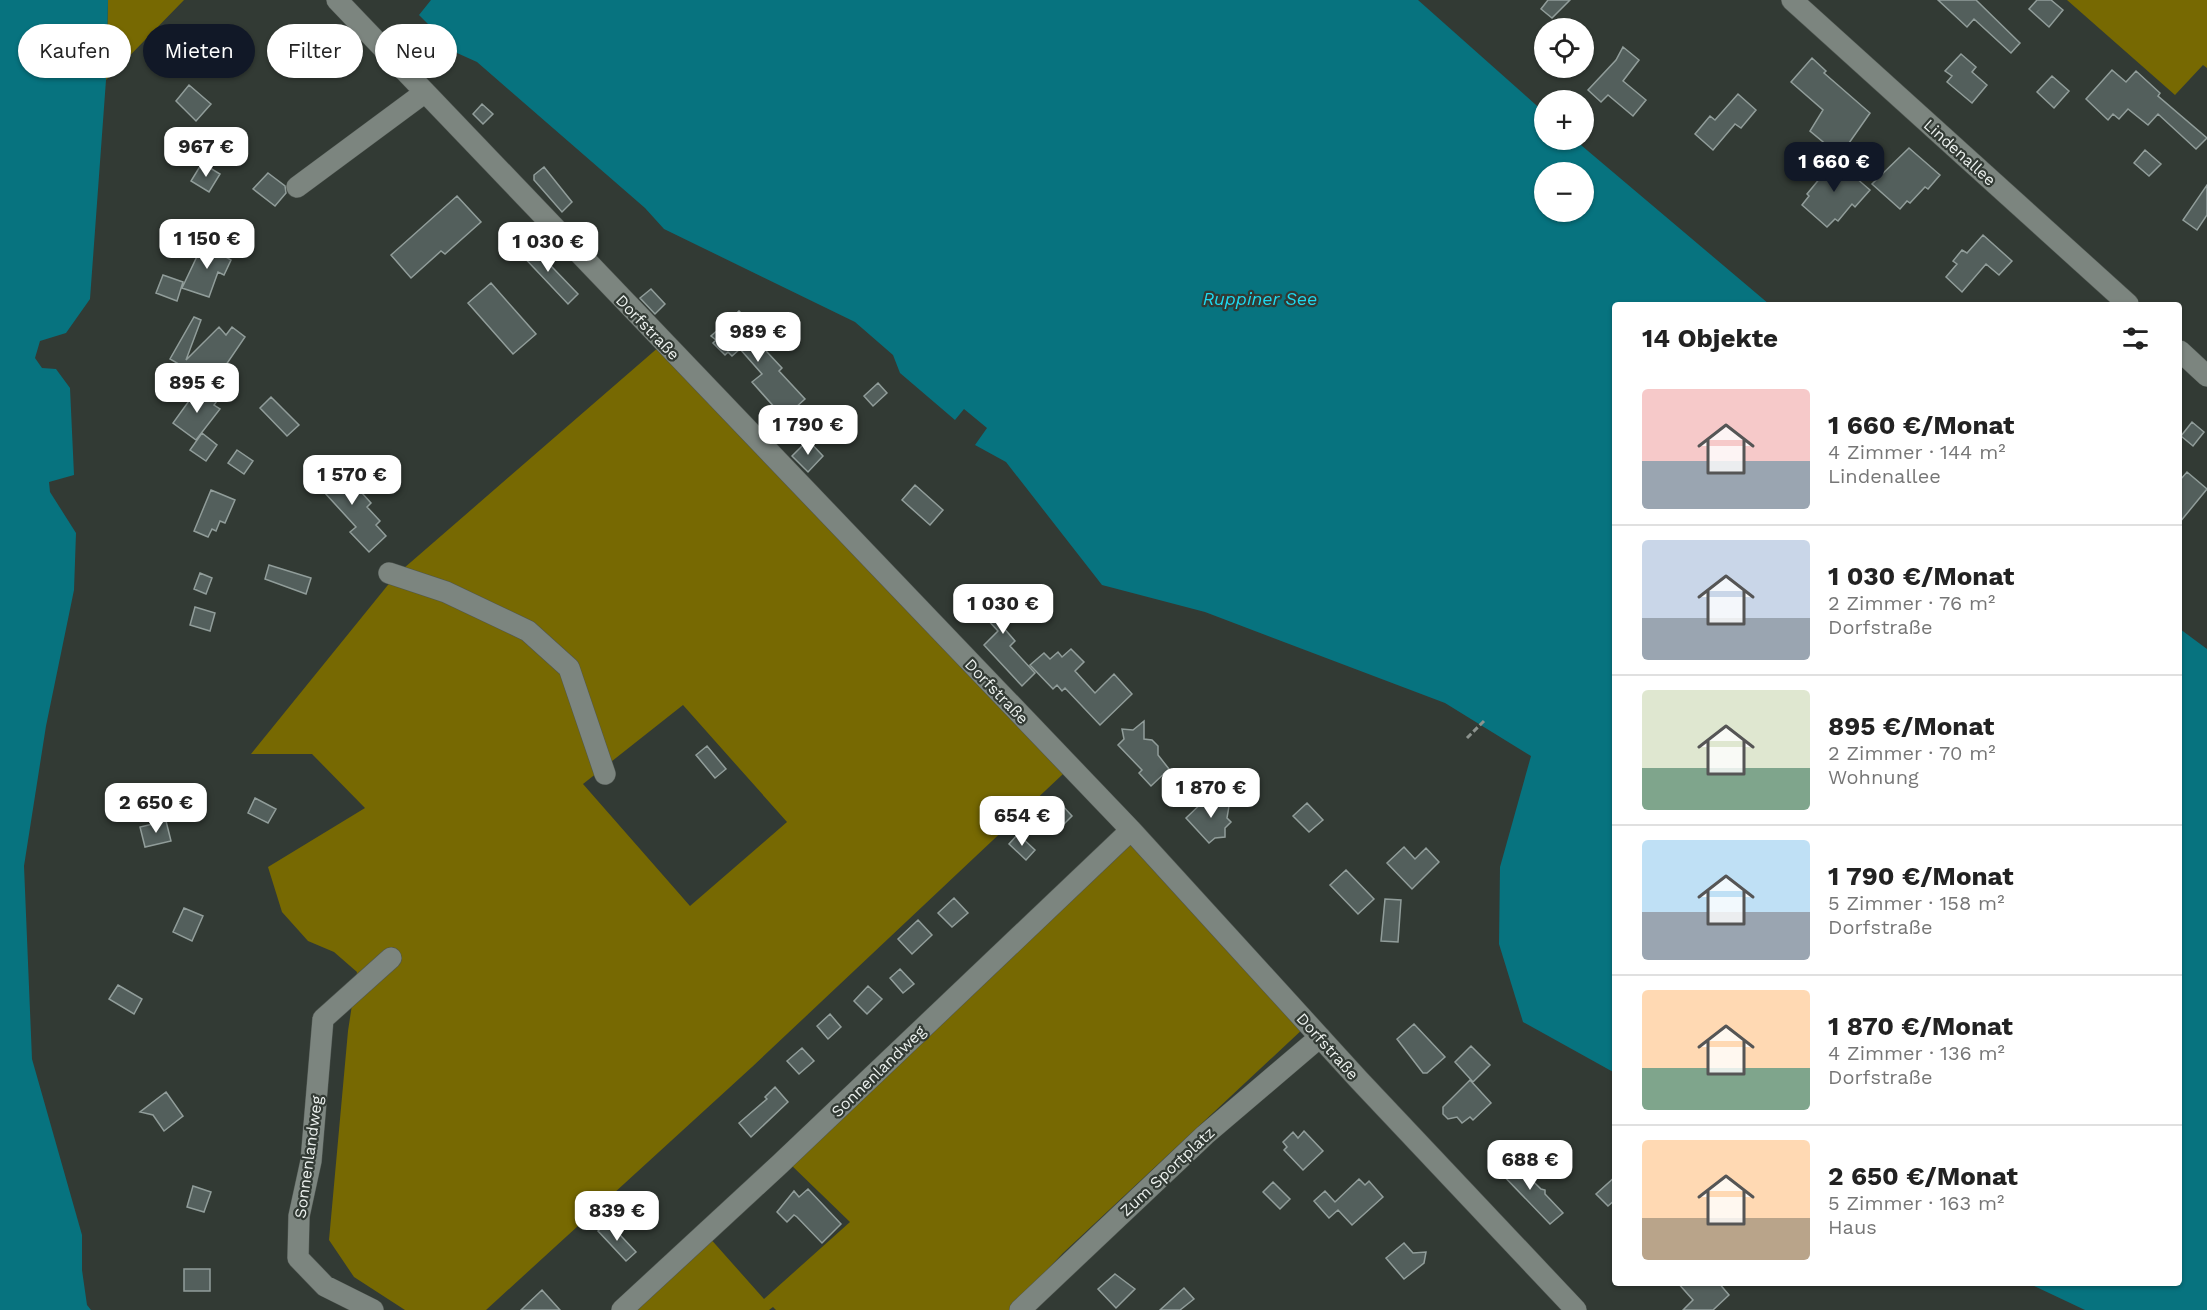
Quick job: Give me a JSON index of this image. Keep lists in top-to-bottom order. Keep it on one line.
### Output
{"streets":{"street":["Lindenallee","Dorfstraße","Sonnenlandweg","Zum Sportplatz"]},"crossings":[["Dorfstraße","Sonnenlandweg"],["Dorfstraße","Zum Sportplatz"]],"water":["Ruppiner See"],"page":{"map_buttons":["+","−"],"chip":["Kaufen","Mieten","Filter","Neu"],"price":["967 €","1 660 €","1 150 €","1 030 €","989 €","895 €","1 790 €","1 570 €","1 030 €","1 870 €","2 650 €","654 €","688 €","839 €"],"heading":"14 Objekte","list":[{"name":"1 660 €/Monat","note":"4 Zimmer · 144 m² · Lindenallee"},{"name":"1 030 €/Monat","note":"2 Zimmer · 76 m² · Dorfstraße"},{"name":"895 €/Monat","note":"2 Zimmer · 70 m² · Wohnung"},{"name":"1 790 €/Monat","note":"5 Zimmer · 158 m² · Dorfstraße"},{"name":"1 870 €/Monat","note":"4 Zimmer · 136 m² · Dorfstraße"},{"name":"2 650 €/Monat","note":"5 Zimmer · 163 m² · Haus"}]}}
